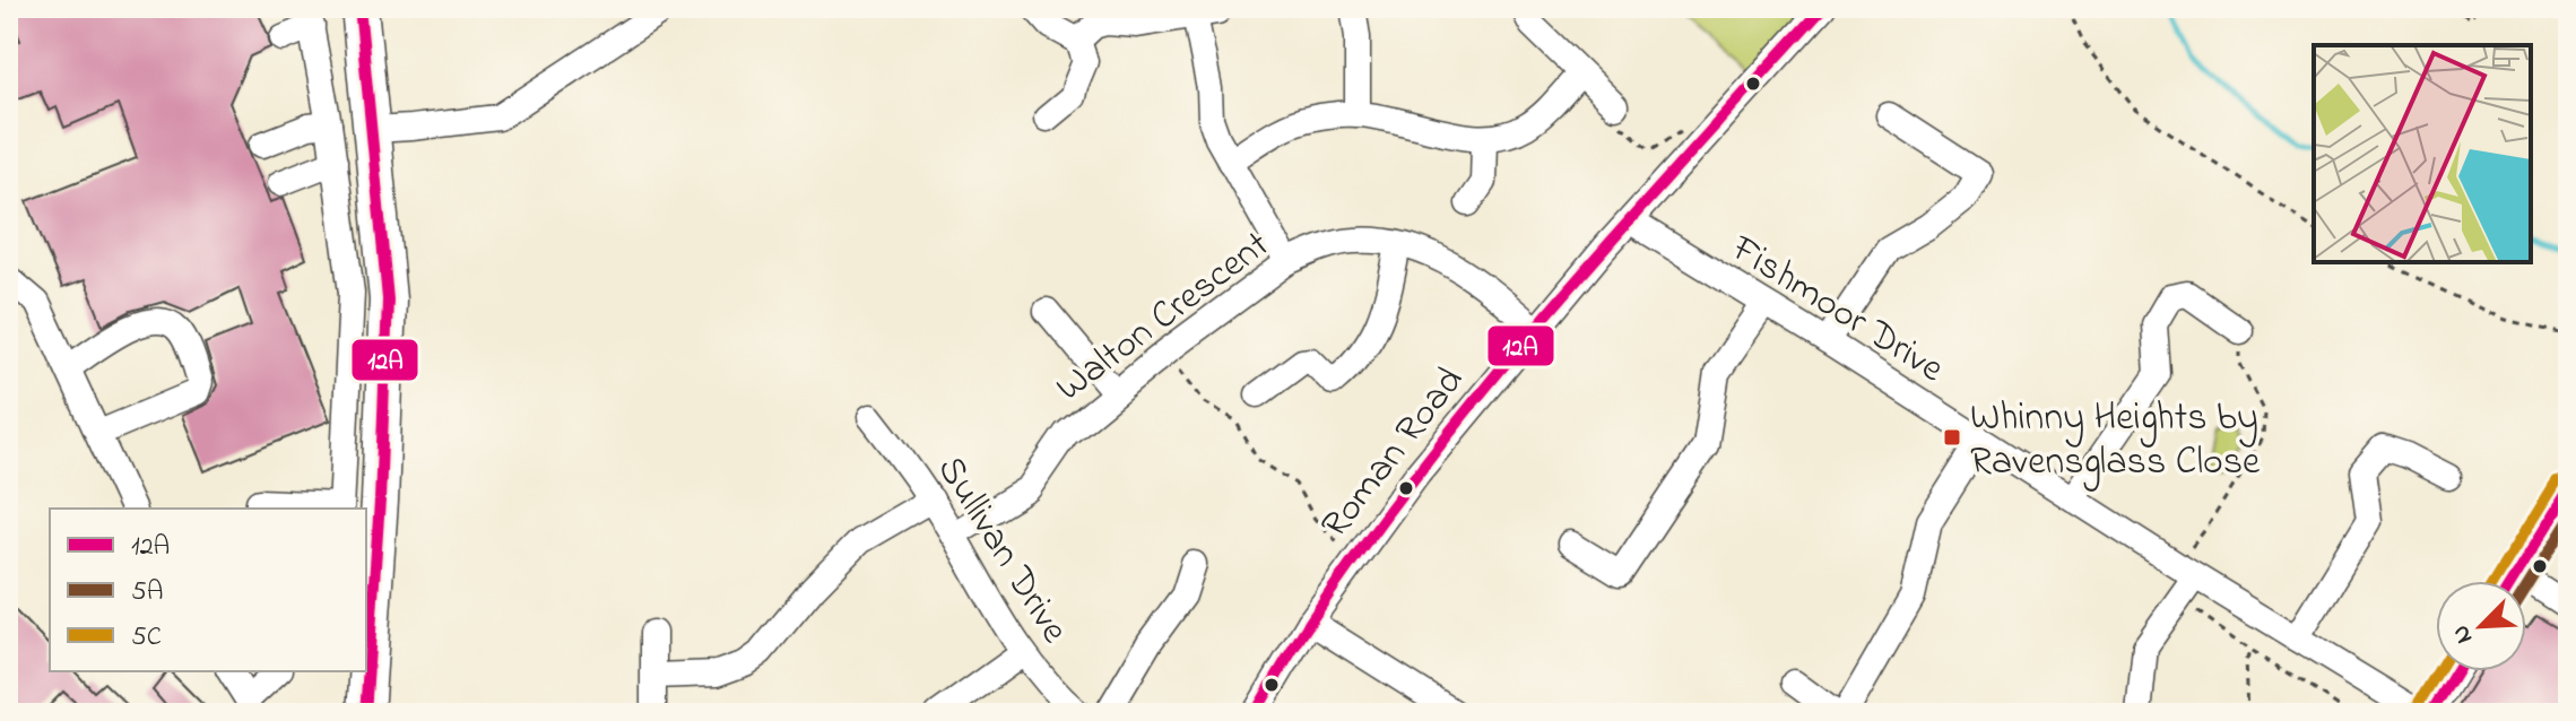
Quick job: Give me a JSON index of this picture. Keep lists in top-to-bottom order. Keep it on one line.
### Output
{"streets":{"street":["Fishmoor Drive","Walton Crescent","Roman Road","Sullivan Drive"]},"crossings":[["Fishmoor Drive","Roman Road"],["Walton Crescent","Roman Road"],["Walton Crescent","Sullivan Drive"]],"places":{"transit":["Whinny Heights by Ravensglass Close"]},"lines":["transit line 12A","transit line 5C","transit line 5A"],"legend":["12A","5A","5C"],"north":"bottom left"}
